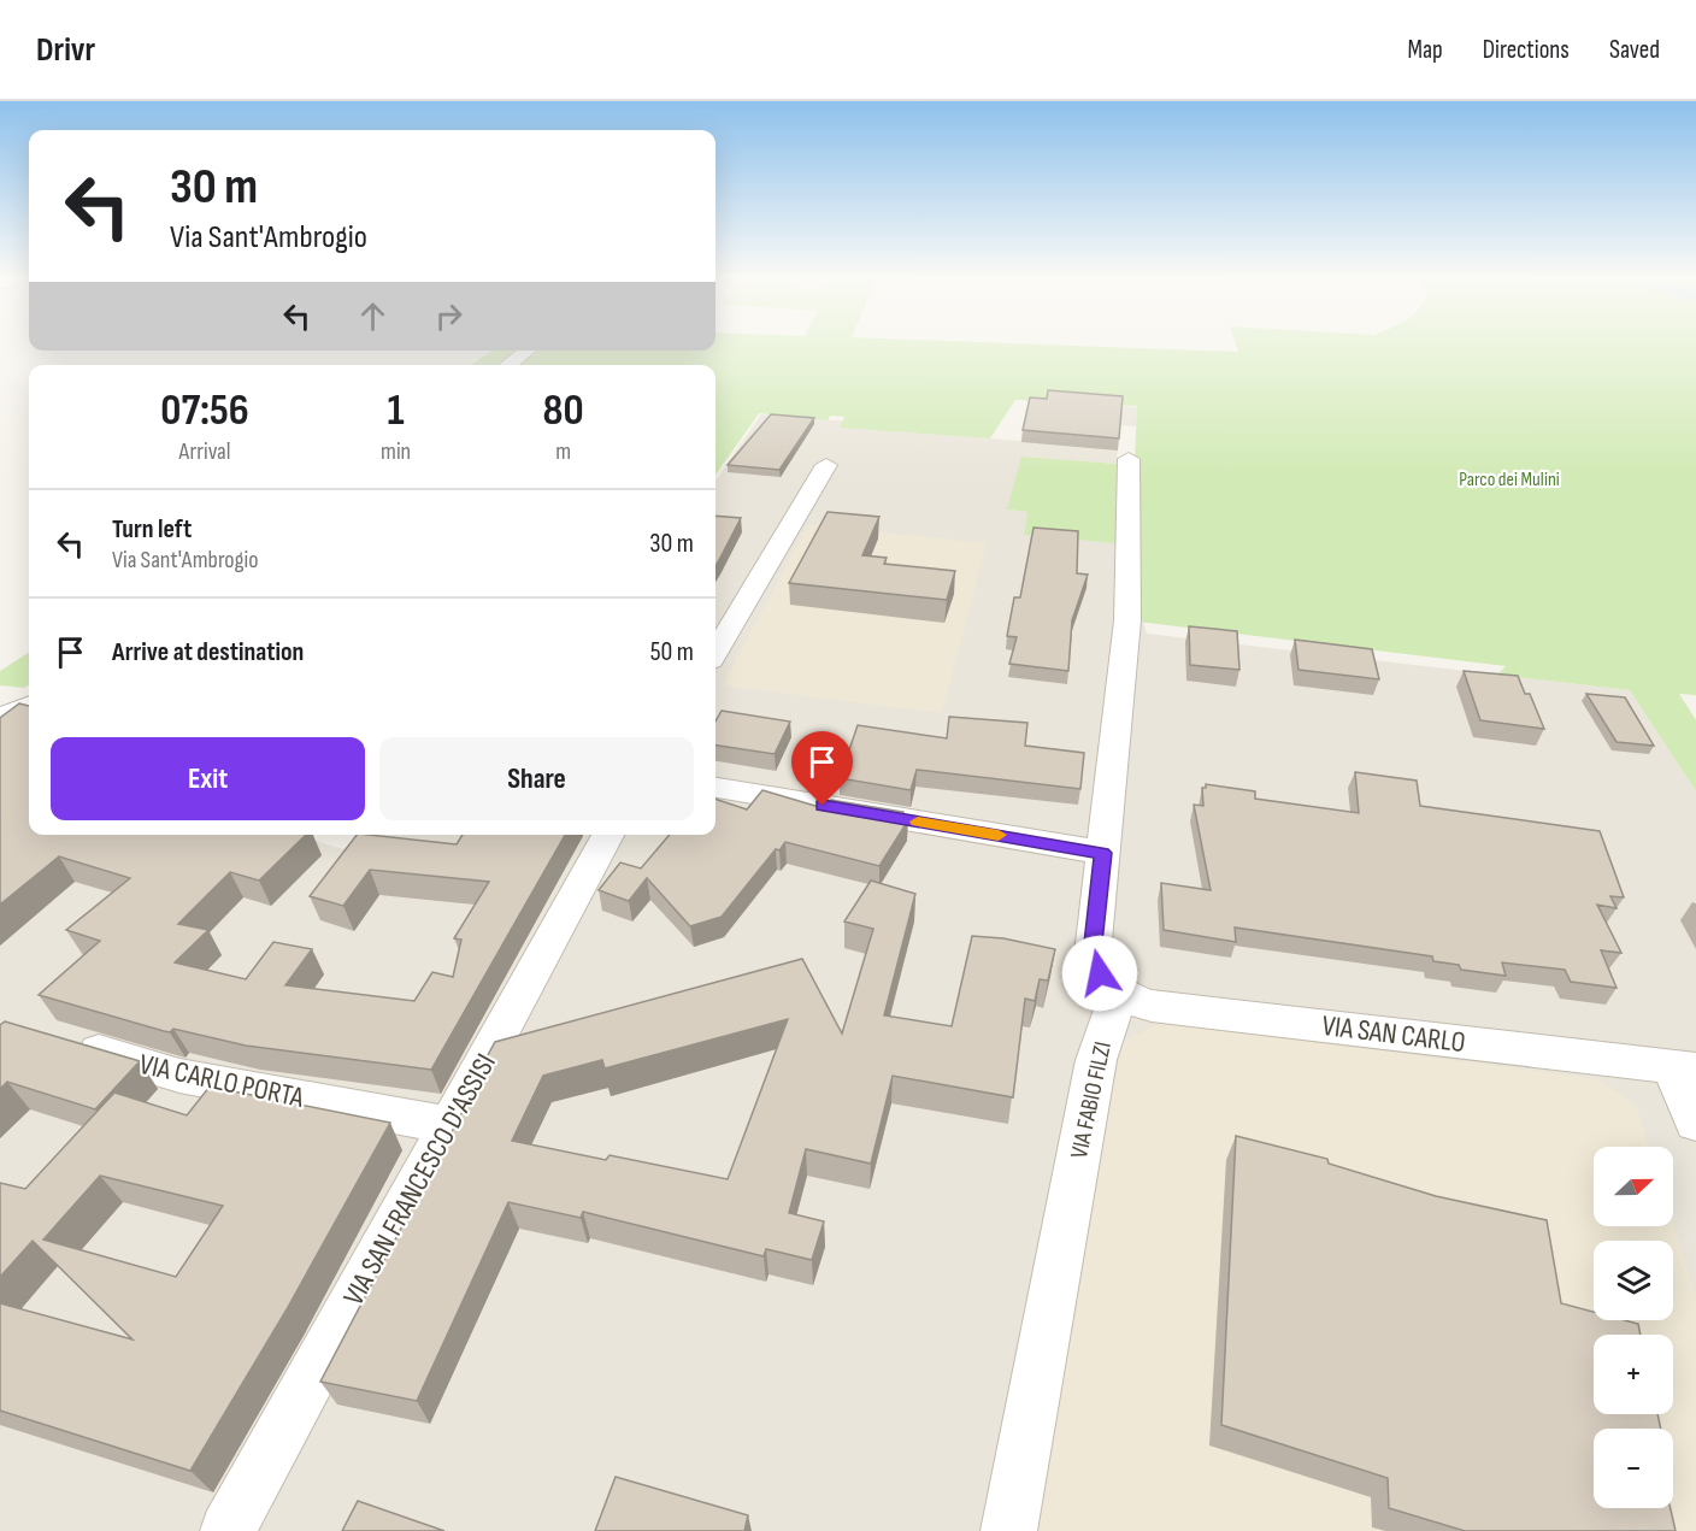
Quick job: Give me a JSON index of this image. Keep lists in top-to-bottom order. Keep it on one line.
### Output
{"streets":{"street":["VIA SAN CARLO","VIA CARLO PORTA","VIA FABIO FILZI","VIA SAN FRANCESCO D'ASSISI"]},"crossings":[["VIA SAN CARLO","VIA FABIO FILZI"],["VIA CARLO PORTA","VIA SAN FRANCESCO D'ASSISI"]],"parks":["Parco dei Mulini"],"north":"right","page":{"header":"Drivr","nav":["Map","Directions","Saved"],"turn":["30 m","Via Sant'Ambrogio"],"eta":["07:56","Arrival","1","min","80","m"],"list":[{"name":"Turn left","note":"Via Sant'Ambrogio","value":"30 m"},{"name":"Arrive at destination","value":"50 m"}],"buttons":["Exit","Share"],"map_buttons":["+","−"]}}
